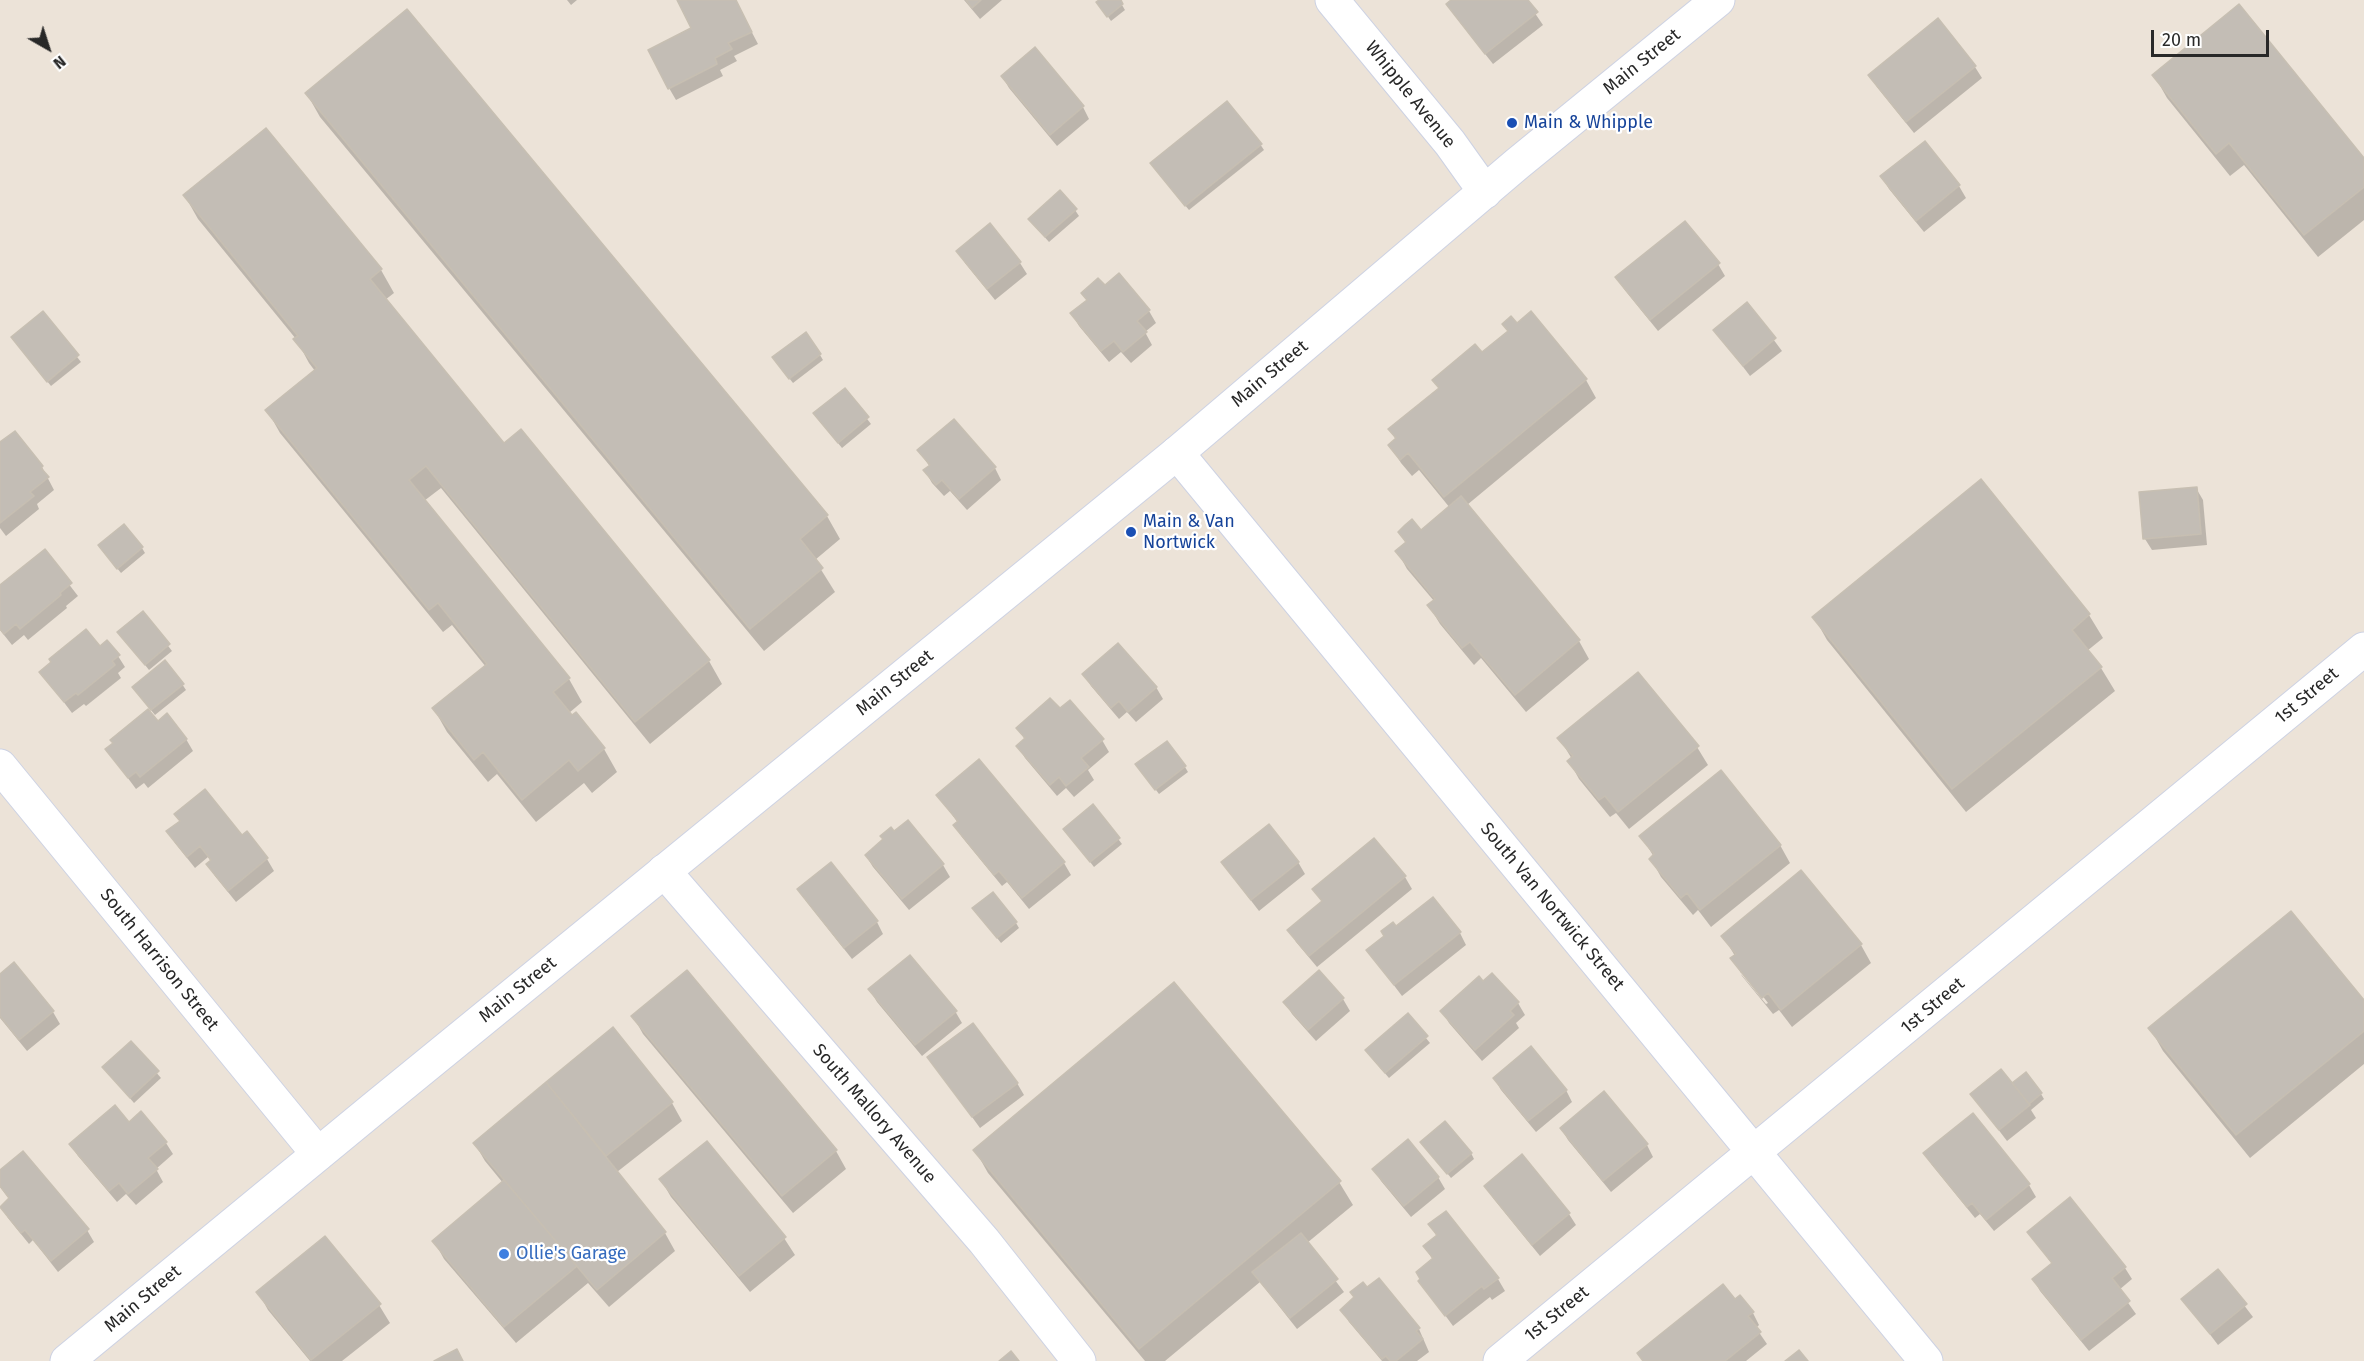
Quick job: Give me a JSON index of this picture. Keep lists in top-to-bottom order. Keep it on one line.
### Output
{"streets":{"street":["Main Street","Whipple Avenue","1st Street","South Van Nortwick Street","South Harrison Street","South Mallory Avenue"]},"crossings":[["Main Street","Whipple Avenue"],["Main Street","South Van Nortwick Street"],["Main Street","South Harrison Street"],["Main Street","South Mallory Avenue"],["1st Street","South Van Nortwick Street"]],"places":["Main & Whipple","Main & Van Nortwick","Ollie's Garage"],"scale_bar":"20 m","north":"bottom right"}
